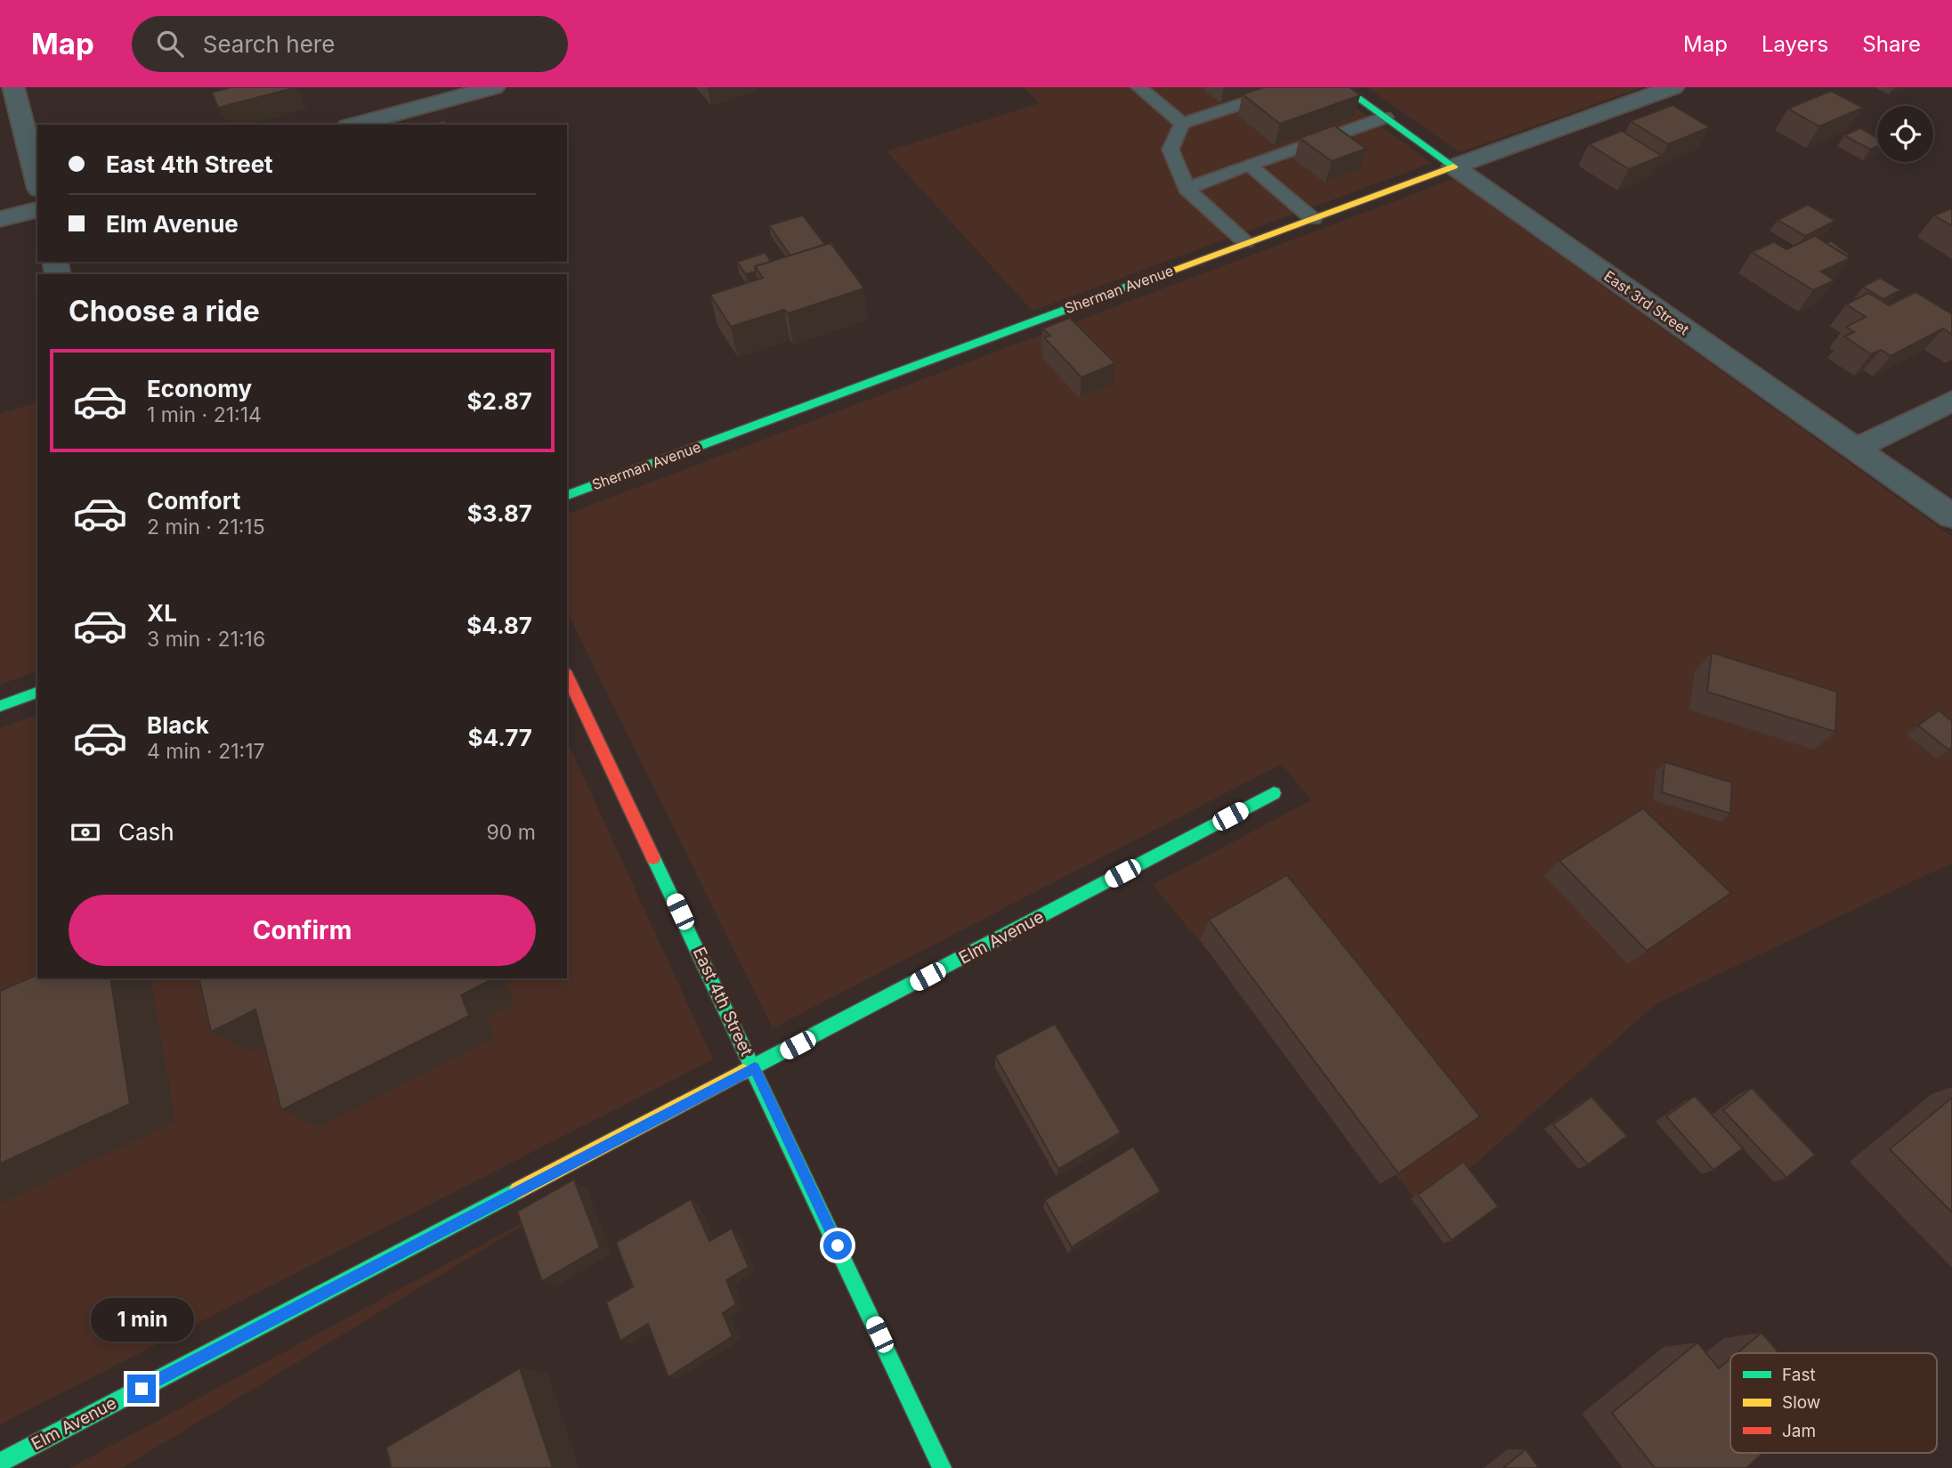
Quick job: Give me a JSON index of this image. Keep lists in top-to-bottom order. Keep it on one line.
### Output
{"streets":{"street":["Sherman Avenue","East 3rd Street","Elm Avenue","East 4th Street"]},"crossings":[["Sherman Avenue","East 3rd Street"],["Elm Avenue","East 4th Street"]],"legend":["Fast","Slow","Jam"],"page":{"header":"Map","search":"Search here","nav":["Map","Layers","Share"],"banner":["East 4th Street","Elm Avenue"],"heading":"Choose a ride","list":[{"name":"Economy","note":"1 min · 21:14","value":"$2.87"},{"name":"Comfort","note":"2 min · 21:15","value":"$3.87"},{"name":"XL","note":"3 min · 21:16","value":"$4.87"},{"name":"Black","note":"4 min · 21:17","value":"$4.77"}],"pay":["Cash","90 m"],"buttons":"Confirm","bubble":"1 min"}}
